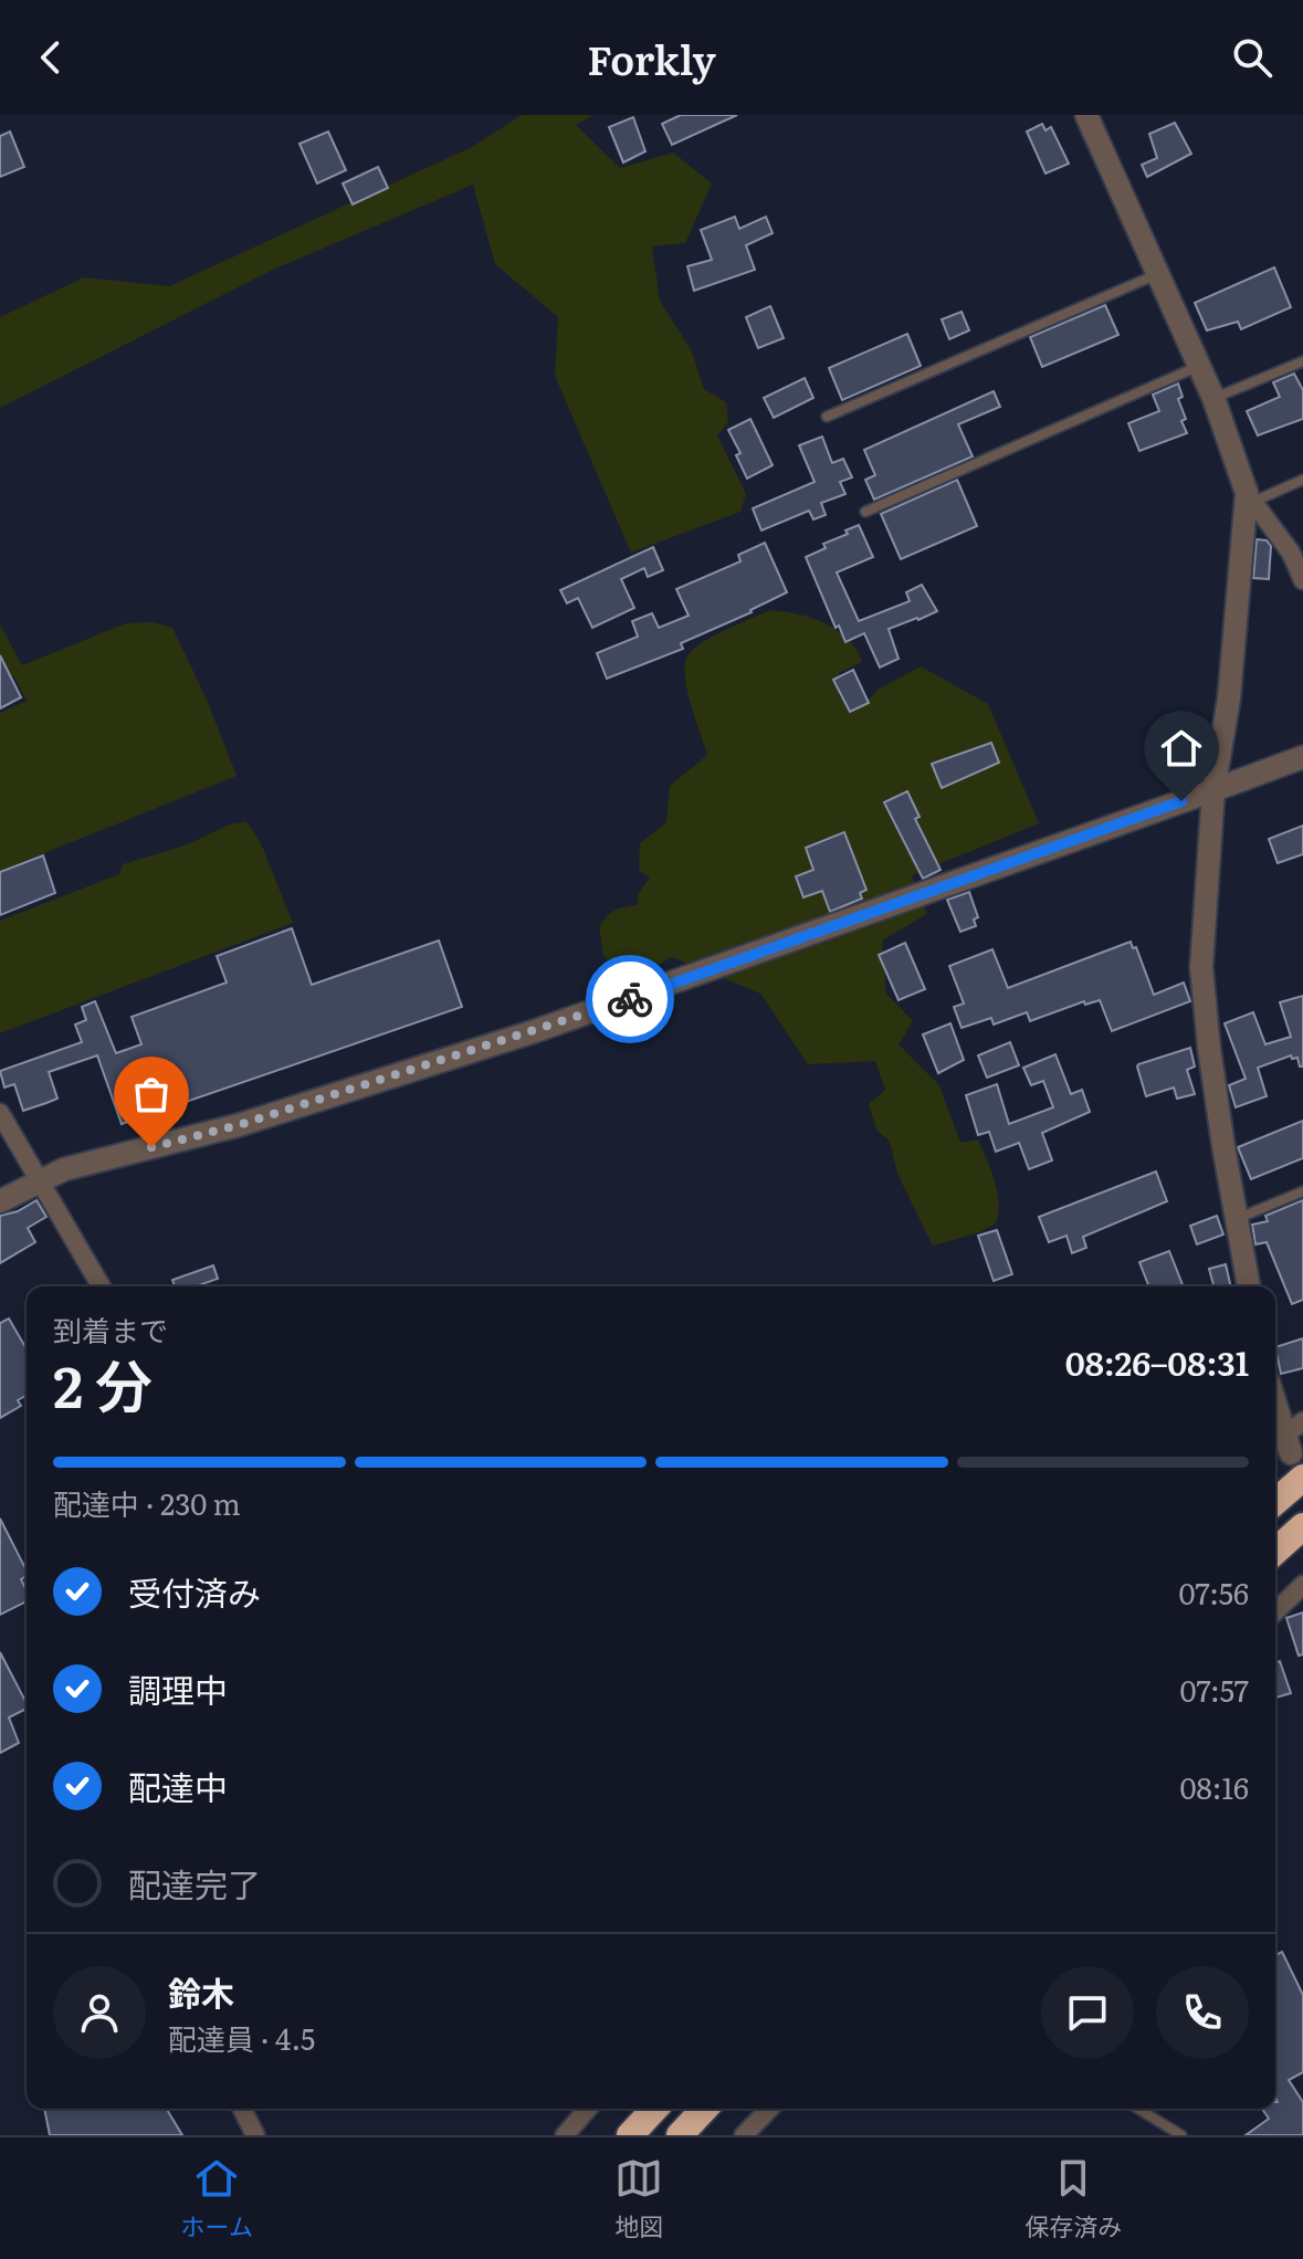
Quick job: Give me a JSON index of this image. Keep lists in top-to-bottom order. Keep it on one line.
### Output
{"page":{"header":"Forkly","heading":["2 分","到着まで","08:26–08:31"],"panel":["鈴木","配達員 · 4.5"],"bar":"配達中 · 230 m","list":[["受付済み","07:56"],["調理中","07:57"],["配達中","08:16"],"配達完了"],"tabs":["ホーム","地図","保存済み"]}}
